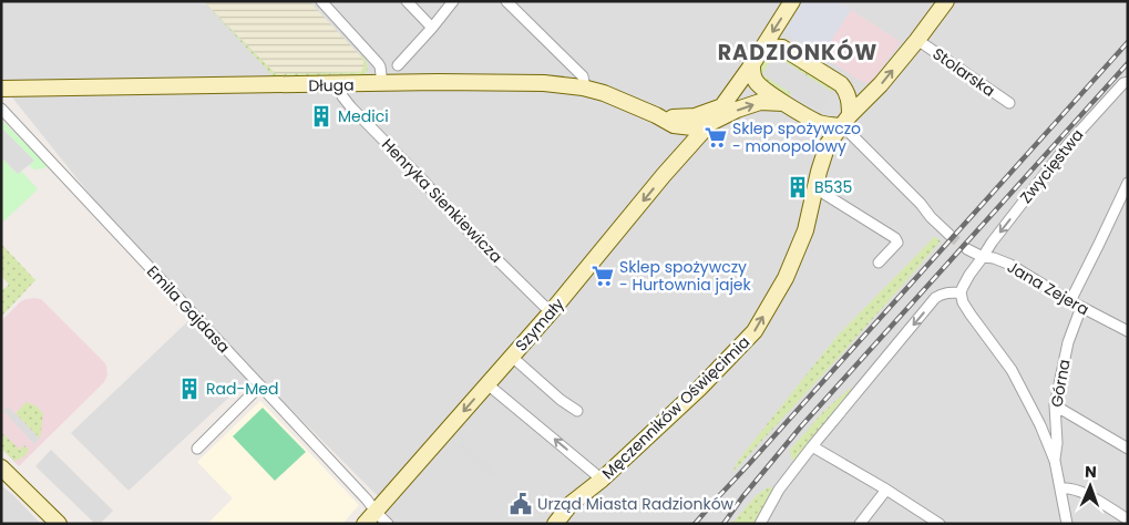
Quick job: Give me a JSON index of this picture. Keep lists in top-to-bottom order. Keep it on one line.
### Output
{"streets":{"street":["Stolarska","Długa","Zwycięstwa","Henryka Sienkiewicza","Jana Zejera","Emila Gajdasa","Szymały","Górna","Męczenników Oświęcimia"]},"crossings":[["Stolarska","Męczenników Oświęcimia"],["Długa","Henryka Sienkiewicza"],["Długa","Szymały"],["Zwycięstwa","Jana Zejera"],["Henryka Sienkiewicza","Szymały"],["Jana Zejera","Górna"],["Emila Gajdasa","Szymały"]],"one_way":["Szymały"],"districts":["RADZIONKÓW"],"places":{"building":["Medici","B535","Rad-Med"],"supermarket":["Sklep spożywczo - monopolowy","Sklep spożywczy - Hurtownia jajek"],"public building":["Urząd Miasta Radzionków"]},"north":"top"}
